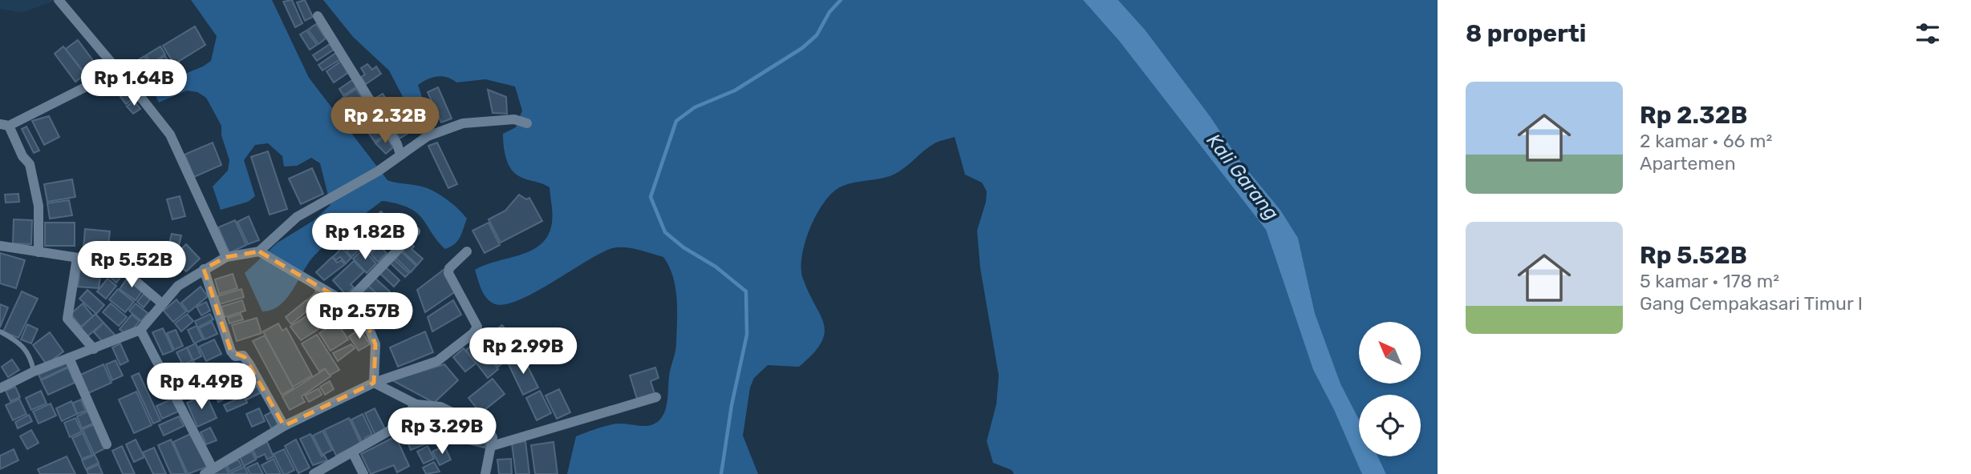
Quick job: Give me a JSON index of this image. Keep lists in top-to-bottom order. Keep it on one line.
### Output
{"water":["Kali Garang"],"north":"top left","page":{"heading":"8 properti","price":["Rp 1.64B","Rp 2.32B","Rp 1.82B","Rp 5.52B","Rp 2.57B","Rp 2.99B","Rp 4.49B","Rp 3.29B"],"list":[{"name":"Rp 2.32B","note":"2 kamar · 66 m² · Apartemen"},{"name":"Rp 5.52B","note":"5 kamar · 178 m² · Gang Cempakasari Timur I"}]}}
